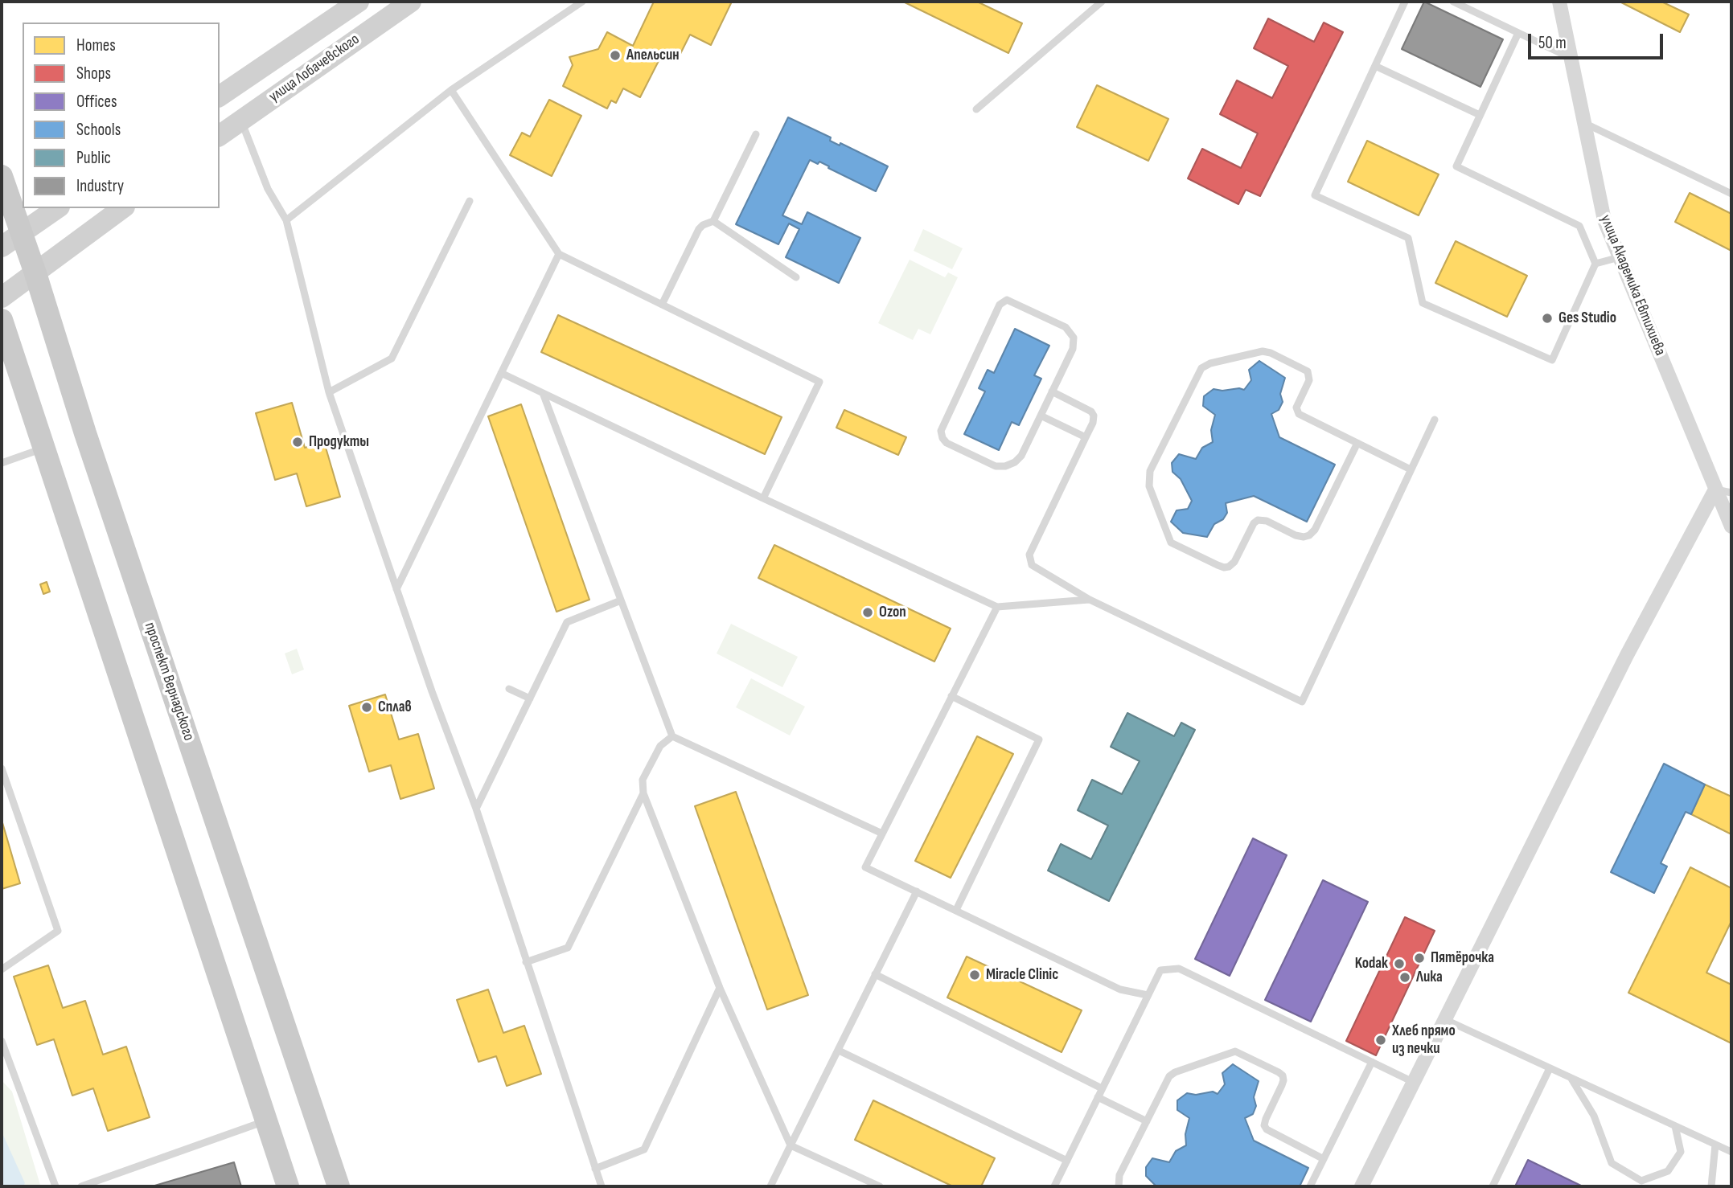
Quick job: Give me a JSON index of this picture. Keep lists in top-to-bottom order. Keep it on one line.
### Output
{"streets":{"main road":["улица Лобачевского","проспект Вернадского"],"street":["улица Академика Евтихиева"]},"places":["Апельсин","Ges Studio","Продукты","Ozon","Сплав","Пятёрочка","Kodak","Miracle Clinic","Лика","Хлеб прямо из печки"],"legend":["Homes","Shops","Offices","Schools","Public","Industry"],"scale_bar":"50 m"}
